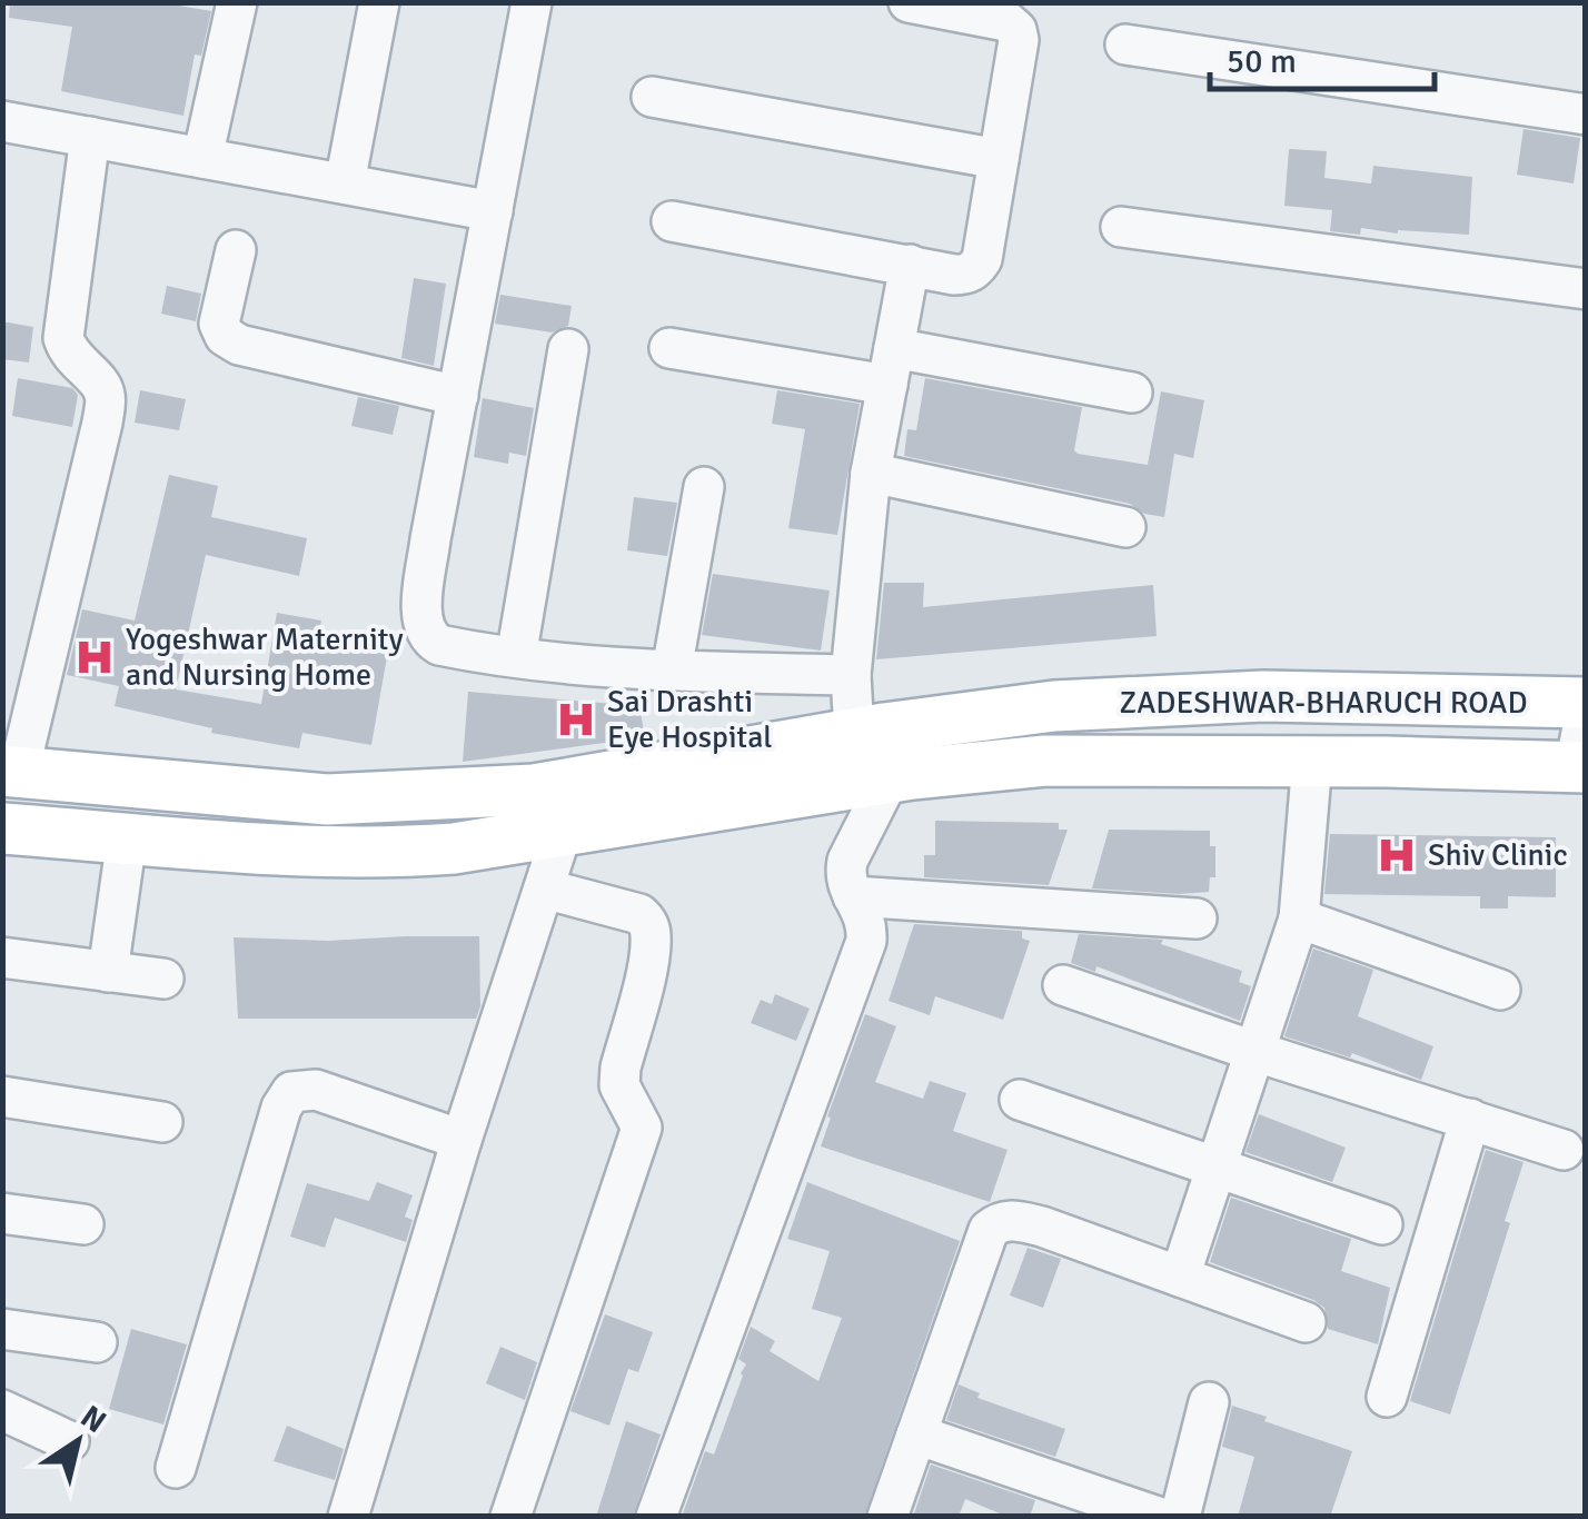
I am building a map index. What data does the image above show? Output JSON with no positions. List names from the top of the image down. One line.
{"streets":{"main road":["ZADESHWAR-BHARUCH ROAD"]},"places":{"hospital":["Yogeshwar Maternity and Nursing Home","Sai Drashti Eye Hospital","Shiv Clinic"]},"scale_bar":"50 m","north":"top right"}
